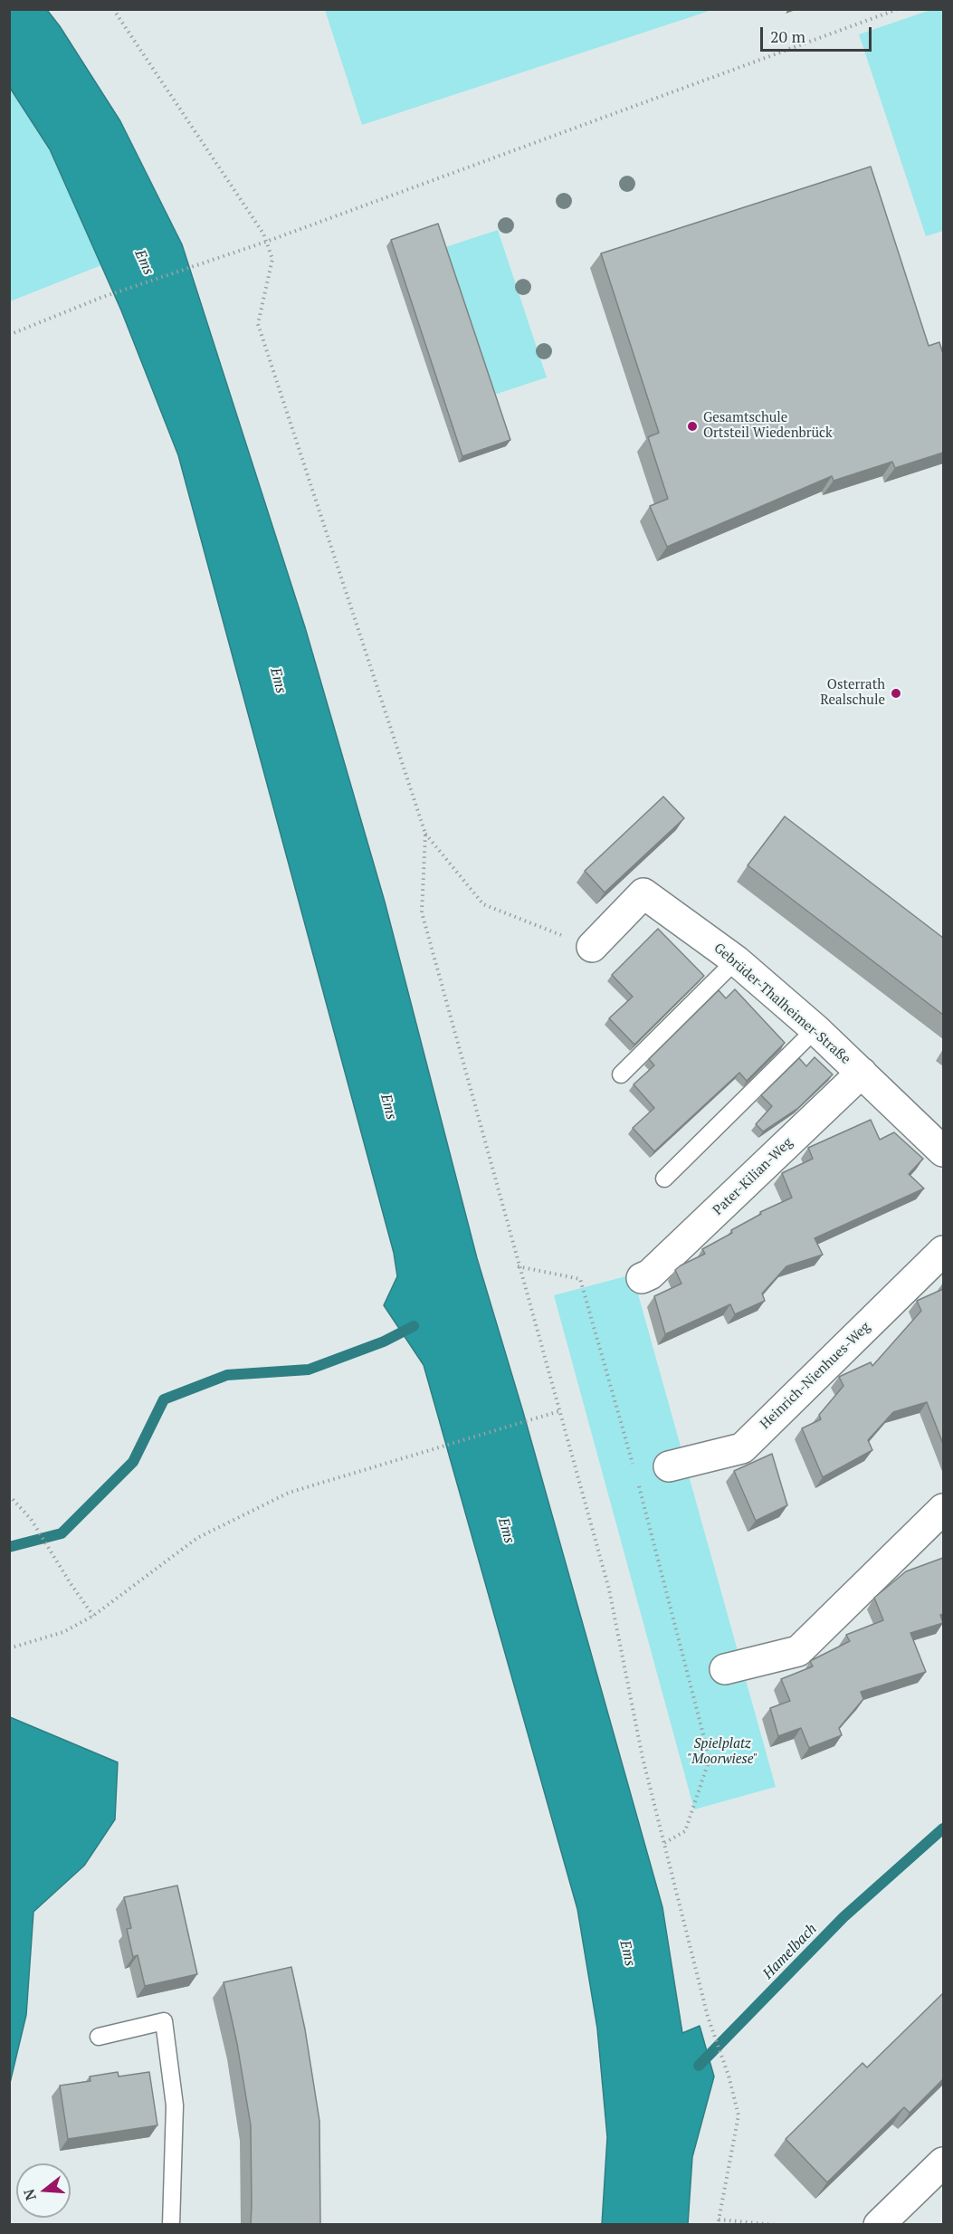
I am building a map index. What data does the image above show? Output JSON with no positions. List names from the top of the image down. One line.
{"streets":{"street":["Gebrüder-Thalheimer-Straße","Pater-Kilian-Weg","Heinrich-Nienhues-Weg"]},"crossings":[["Gebrüder-Thalheimer-Straße","Pater-Kilian-Weg"]],"water":["Ems","Hamelbach"],"parks":["Spielplatz \"Moorwiese\""],"places":["Gesamtschule Ortsteil Wiedenbrück","Osterrath Realschule"],"scale_bar":"20 m","north":"left"}
